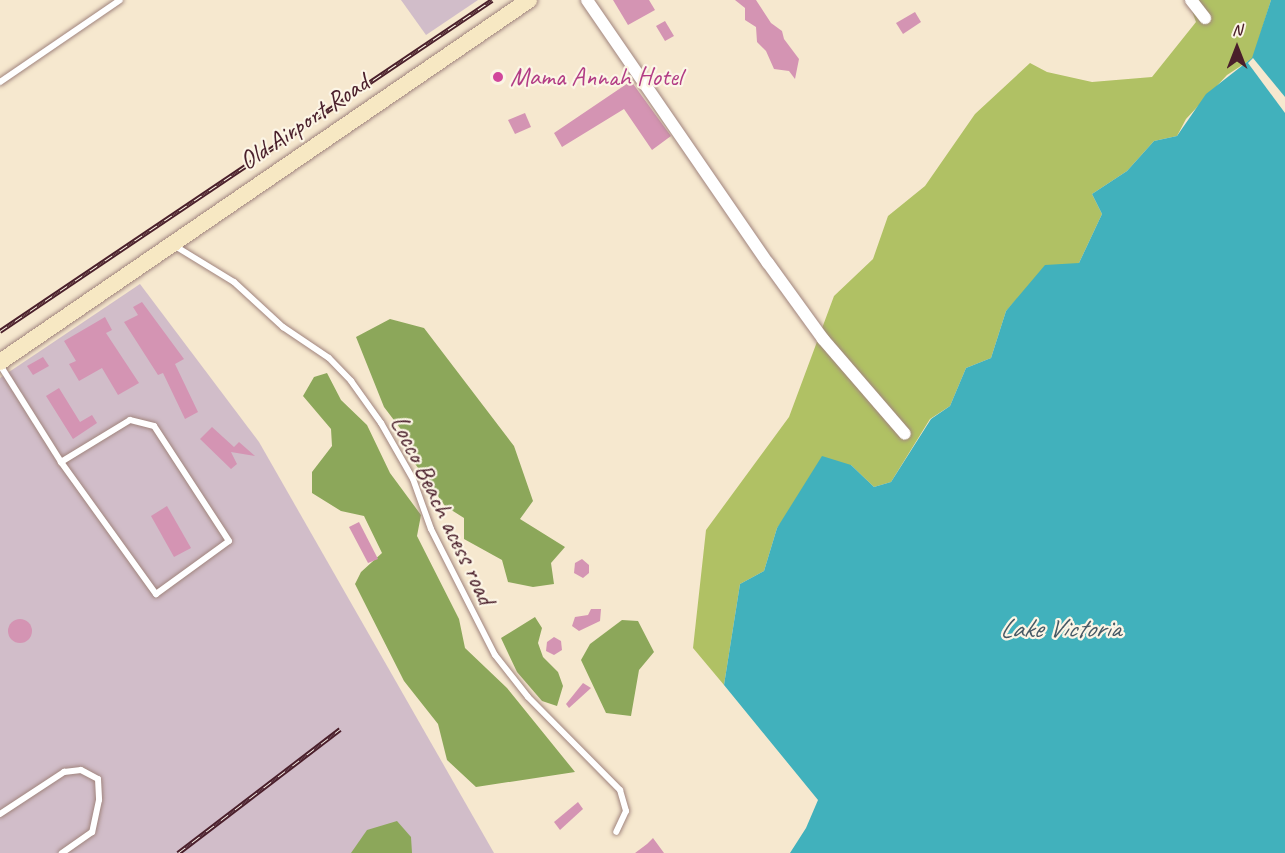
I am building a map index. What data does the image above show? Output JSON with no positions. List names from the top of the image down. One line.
{"streets":{"main road":["Old Airport Road"],"lane":["Locco Beach acess road"]},"crossings":[["Old Airport Road","Locco Beach acess road"]],"water":["Lake Victoria"],"places":["Mama Annah Hotel"],"north":"top"}
